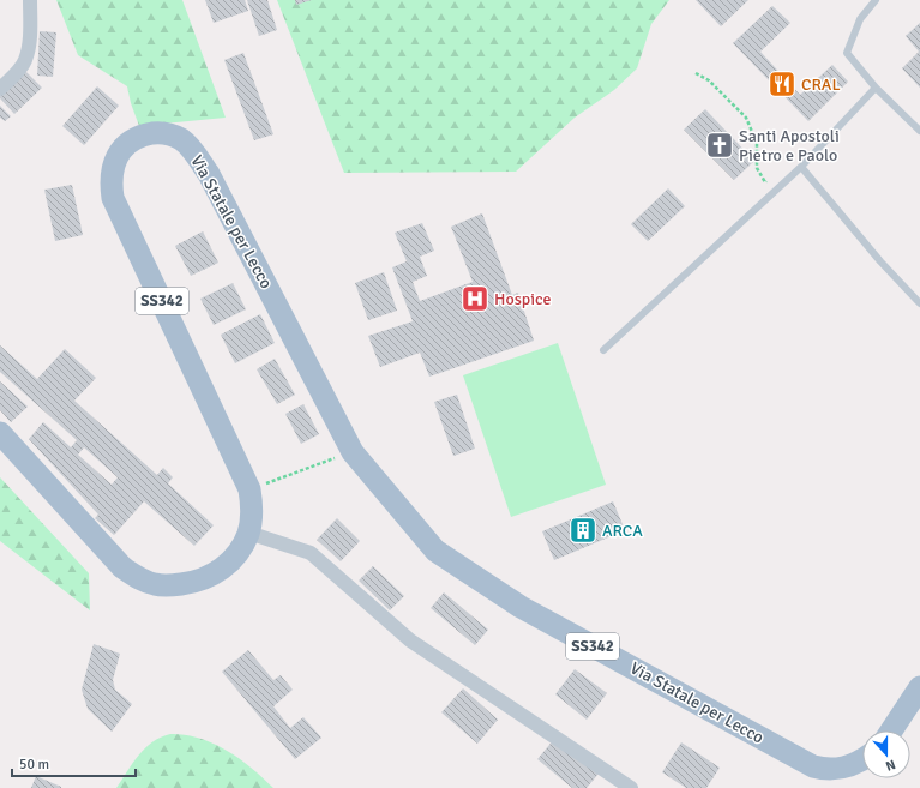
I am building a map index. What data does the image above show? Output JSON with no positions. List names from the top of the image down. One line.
{"streets":{"main road":["Via Statale per Lecco","SS342"]},"places":{"restaurant":["CRAL"],"church":["Santi Apostoli Pietro e Paolo"],"hospital":["Hospice"],"building":["ARCA"]},"scale_bar":"50 m","north":"bottom"}
